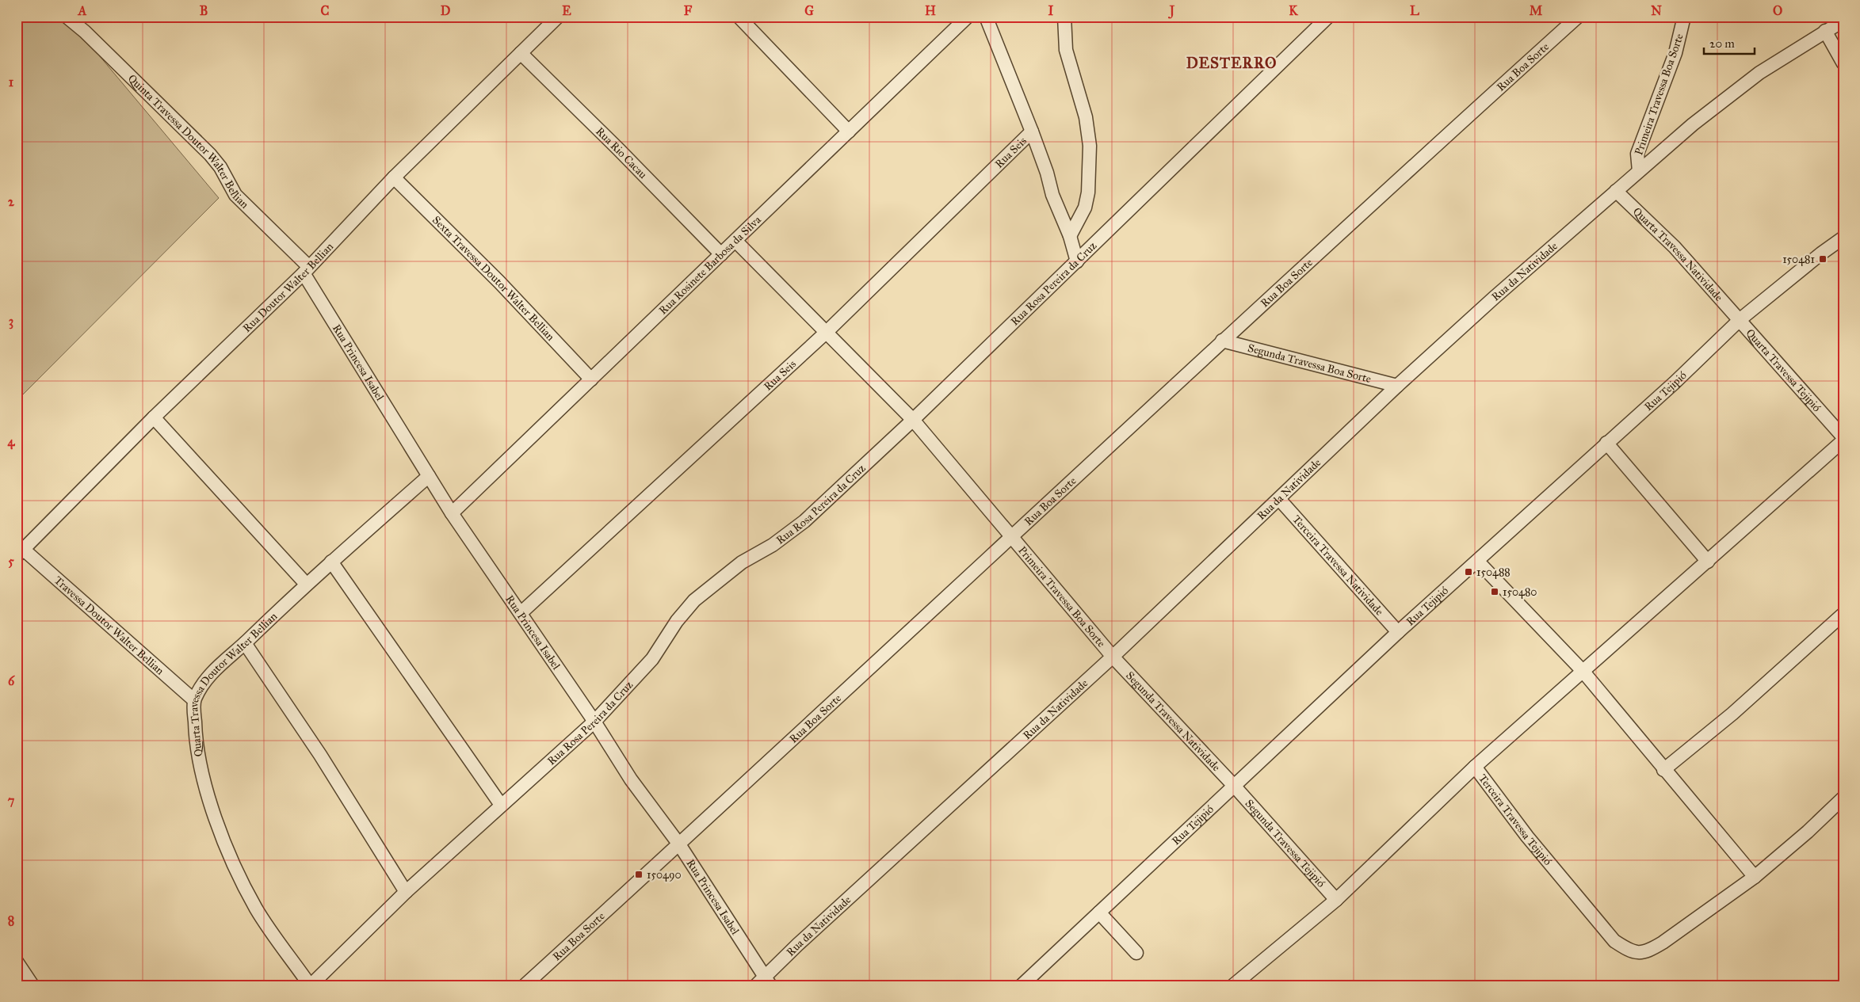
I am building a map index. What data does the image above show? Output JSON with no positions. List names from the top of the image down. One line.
{"streets":{"street":["Rua Boa Sorte","Primeira Travessa Boa Sorte","Quinta Travessa Doutor Walter Bellian","Rua Seis","Rua Rio Cacau","Quarta Travessa Natividade","Rua Rosinete Barbosa da Silva","Rua da Natividade","Sexta Travessa Doutor Walter Bellian","Rua Rosa Pereira da Cruz","Rua Doutor Walter Bellian","Rua Princesa Isabel","Segunda Travessa Boa Sorte","Quarta Travessa Tejipió","Rua Tejipió","Terceira Travessa Natividade","Travessa Doutor Walter Bellian","Quarta Travessa Doutor Walter Bellian","Segunda Travessa Natividade","Terceira Travessa Tejipió","Segunda Travessa Tejipió"]},"crossings":[["Rua Boa Sorte","Primeira Travessa Boa Sorte"],["Rua Boa Sorte","Rua Princesa Isabel"],["Rua Boa Sorte","Segunda Travessa Boa Sorte"],["Primeira Travessa Boa Sorte","Rua Seis"],["Primeira Travessa Boa Sorte","Rua Rosinete Barbosa da Silva"],["Primeira Travessa Boa Sorte","Rua da Natividade"],["Primeira Travessa Boa Sorte","Rua Rosa Pereira da Cruz"],["Primeira Travessa Boa Sorte","Segunda Travessa Natividade"],["Quinta Travessa Doutor Walter Bellian","Rua Doutor Walter Bellian"],["Quinta Travessa Doutor Walter Bellian","Rua Princesa Isabel"],["Rua Seis","Rua Princesa Isabel"],["Rua Rio Cacau","Rua Rosinete Barbosa da Silva"],["Rua Rio Cacau","Rua Doutor Walter Bellian"],["Quarta Travessa Natividade","Rua da Natividade"],["Quarta Travessa Natividade","Quarta Travessa Tejipió"],["Quarta Travessa Natividade","Rua Tejipió"],["Rua Rosinete Barbosa da Silva","Sexta Travessa Doutor Walter Bellian"],["Rua Rosinete Barbosa da Silva","Rua Princesa Isabel"],["Rua da Natividade","Rua Princesa Isabel"],["Rua da Natividade","Segunda Travessa Boa Sorte"],["Rua da Natividade","Terceira Travessa Natividade"],["Rua da Natividade","Segunda Travessa Natividade"],["Sexta Travessa Doutor Walter Bellian","Rua Doutor Walter Bellian"],["Rua Rosa Pereira da Cruz","Rua Princesa Isabel"],["Rua Rosa Pereira da Cruz","Quarta Travessa Doutor Walter Bellian"],["Rua Doutor Walter Bellian","Rua Princesa Isabel"],["Rua Doutor Walter Bellian","Travessa Doutor Walter Bellian"],["Rua Princesa Isabel","Quarta Travessa Doutor Walter Bellian"],["Quarta Travessa Tejipió","Rua Tejipió"],["Rua Tejipió","Terceira Travessa Natividade"],["Rua Tejipió","Segunda Travessa Natividade"],["Rua Tejipió","Segunda Travessa Tejipió"],["Travessa Doutor Walter Bellian","Quarta Travessa Doutor Walter Bellian"],["Segunda Travessa Natividade","Segunda Travessa Tejipió"]],"districts":["DESTERRO"],"places":{"transit":["150481","150488","150480","150490"]},"scale_bar":"20 m","grid":{"columns":["A","B","C","D","E","F","G","H","I","J","K","L","M","N","O"],"rows":["1","2","3","4","5","6","7","8"]}}
